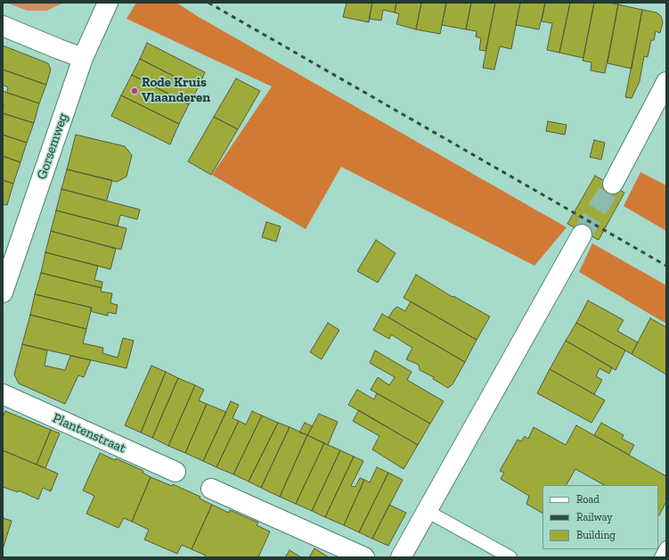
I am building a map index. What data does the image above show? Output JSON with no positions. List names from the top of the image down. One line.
{"streets":{"street":["Gorsemweg","Plantenstraat"]},"places":["Rode Kruis Vlaanderen"],"legend":["Road","Railway","Building"]}
